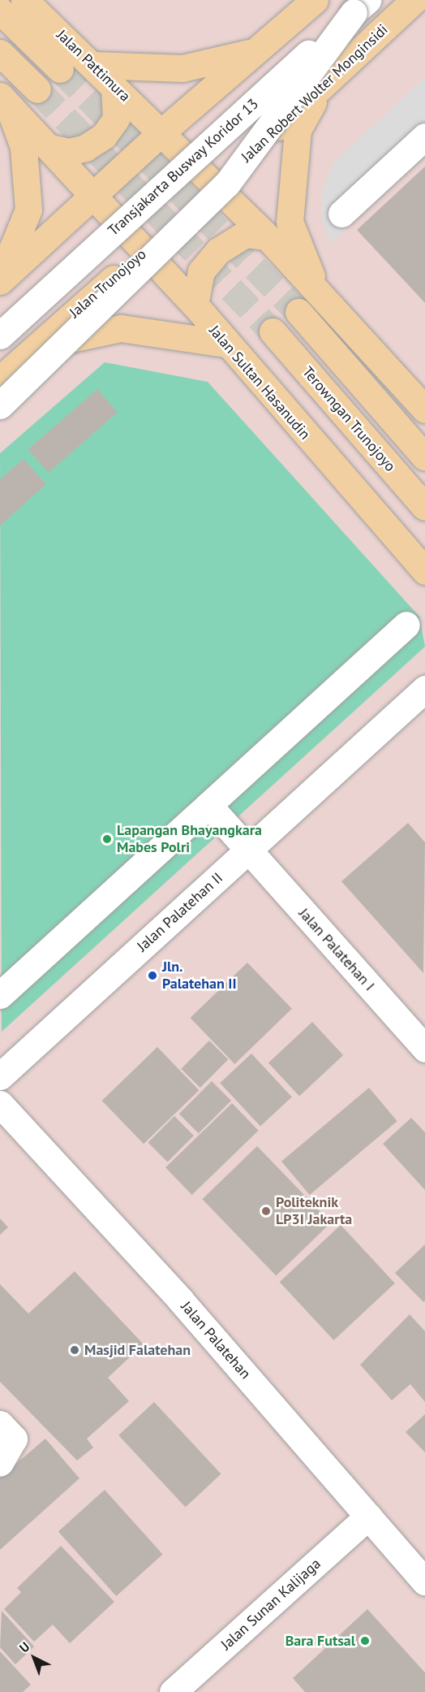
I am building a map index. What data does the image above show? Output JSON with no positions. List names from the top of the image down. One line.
{"streets":{"main road":["Jalan Pattimura","Jalan Robert Wolter Monginsidi","Jalan Trunojoyo","Jalan Sultan Hasanudin","Terowngan Trunojoyo"],"street":["Transjakarta Busway Koridor 13","Jalan Palatehan II","Jalan Palatehan I","Jalan Palatehan","Jalan Sunan Kalijaga"]},"crossings":[["Jalan Robert Wolter Monginsidi","Jalan Trunojoyo"],["Jalan Trunojoyo","Jalan Sultan Hasanudin"],["Jalan Palatehan II","Jalan Palatehan I"],["Jalan Palatehan","Jalan Sunan Kalijaga"]],"places":["Lapangan Bhayangkara Mabes Polri","Jln. Palatehan II","Politeknik LP3I Jakarta","Masjid Falatehan","Bara Futsal"],"north":"top left"}
